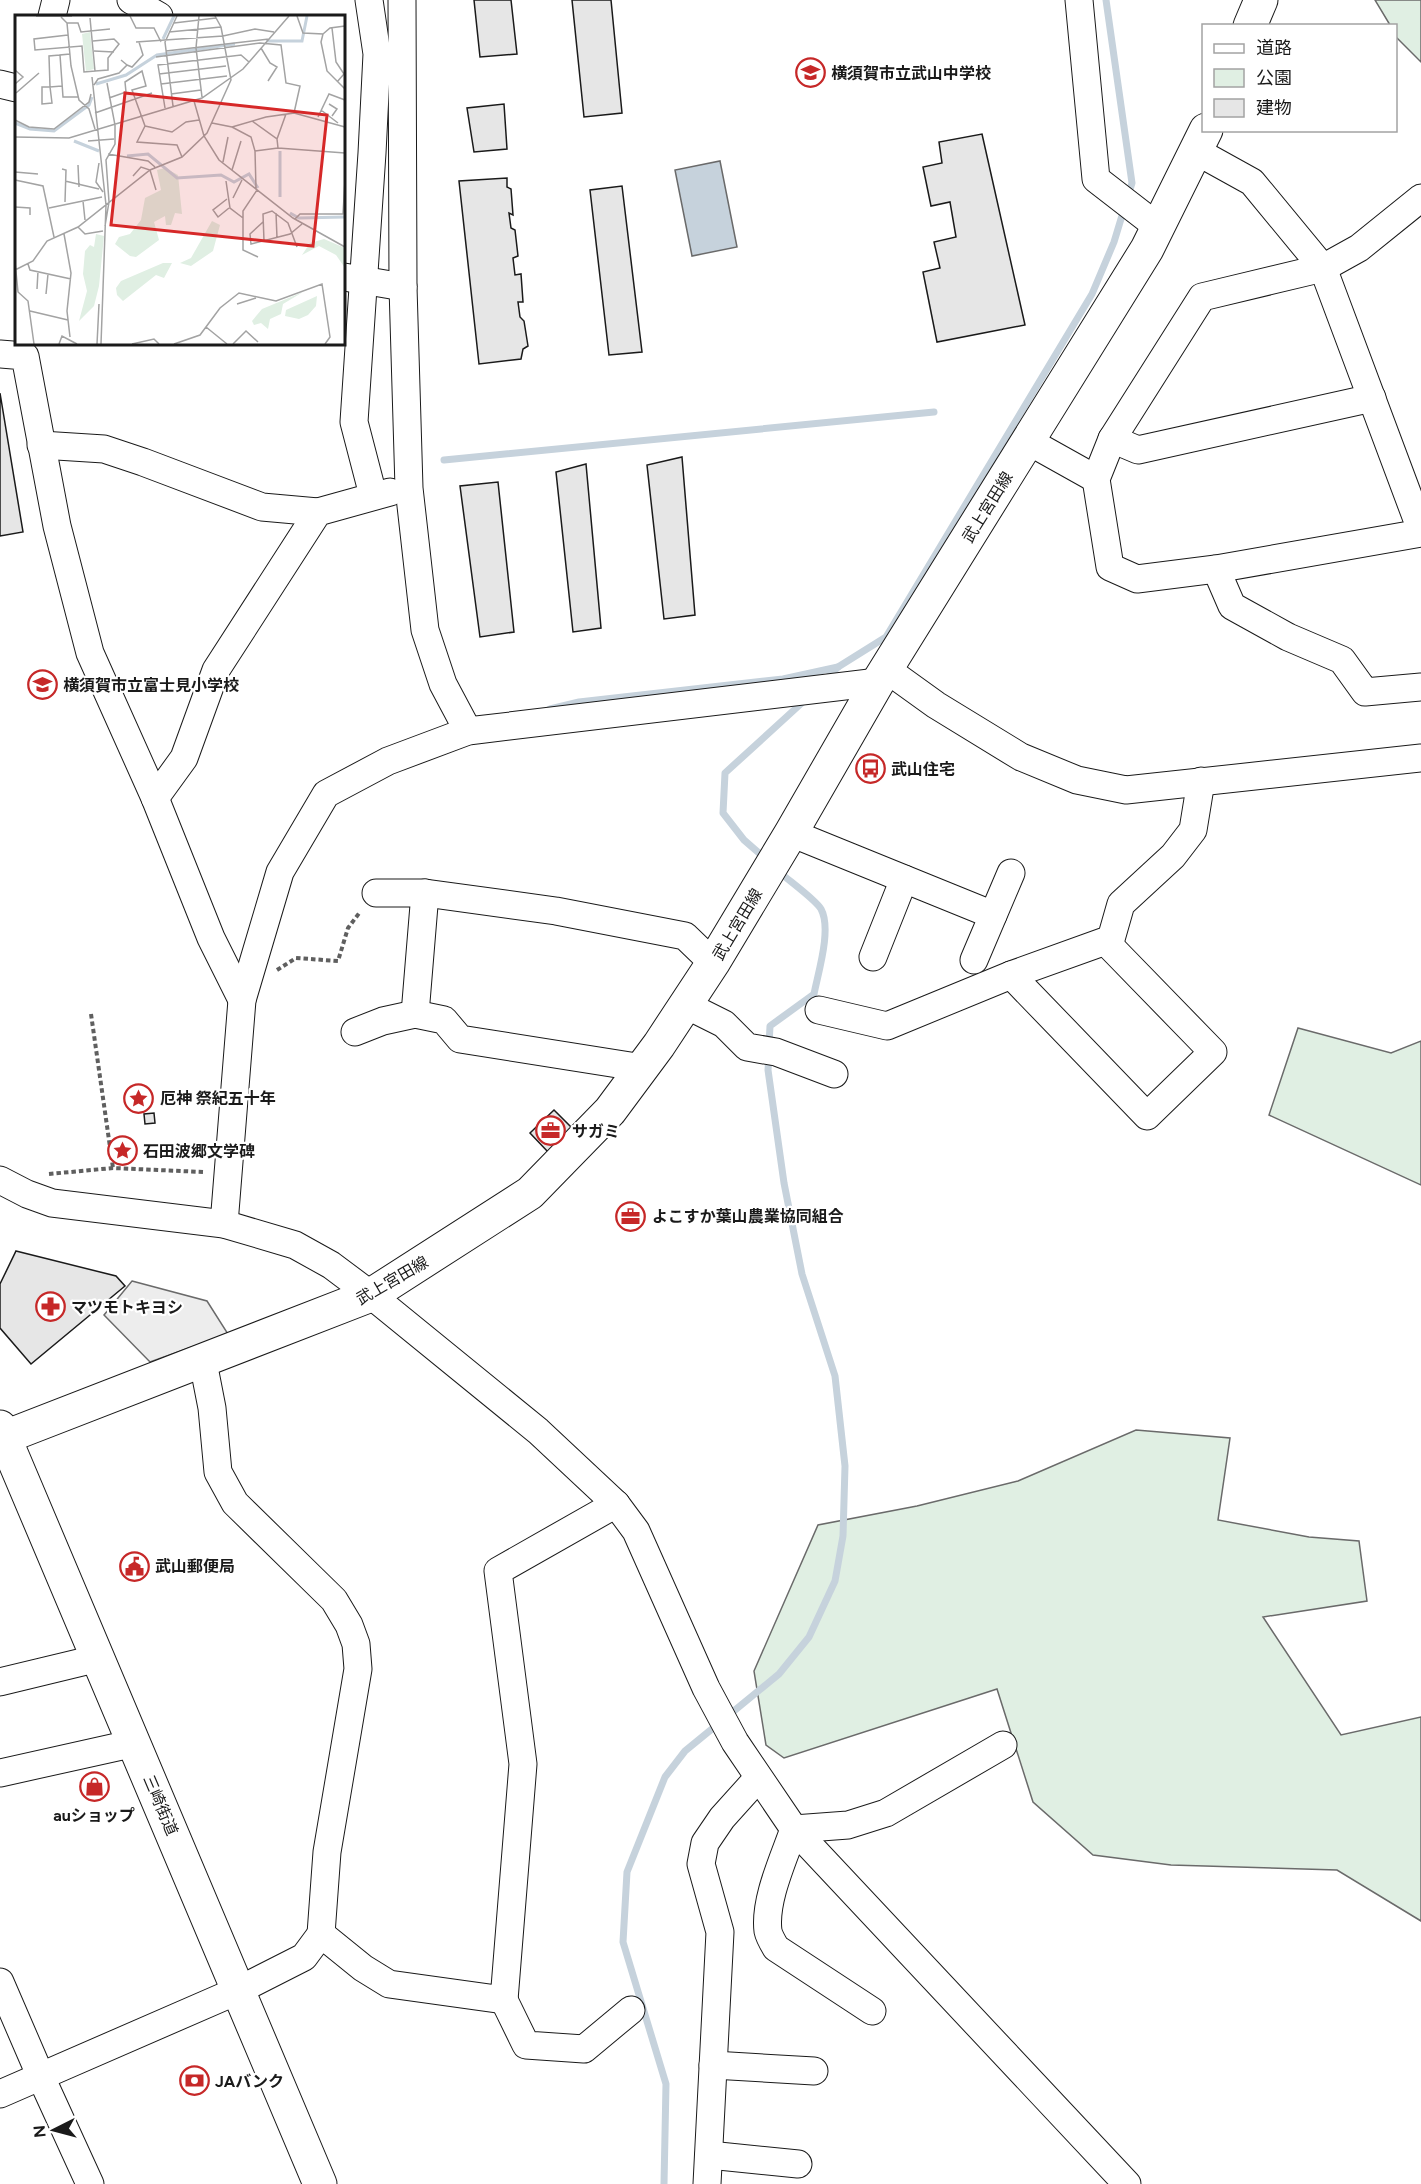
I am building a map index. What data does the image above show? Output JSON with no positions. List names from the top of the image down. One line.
{"streets":{"main road":["武上宮田線","三崎街道"]},"crossings":[["武上宮田線","三崎街道"]],"places":{"school or university":["横須賀市立武山中学校","横須賀市立富士見小学校"],"bus stop":["武山住宅"],"place":["厄神 祭紀五十年","石田波郷文学碑"],"office":["サガミ","よこすか葉山農業協同組合"],"pharmacy":["マツモトキヨシ"],"public building":["武山郵便局"],"shop":["auショップ"],"bank":["JAバンク"]},"legend":["道路","公園","建物"],"north":"left"}
